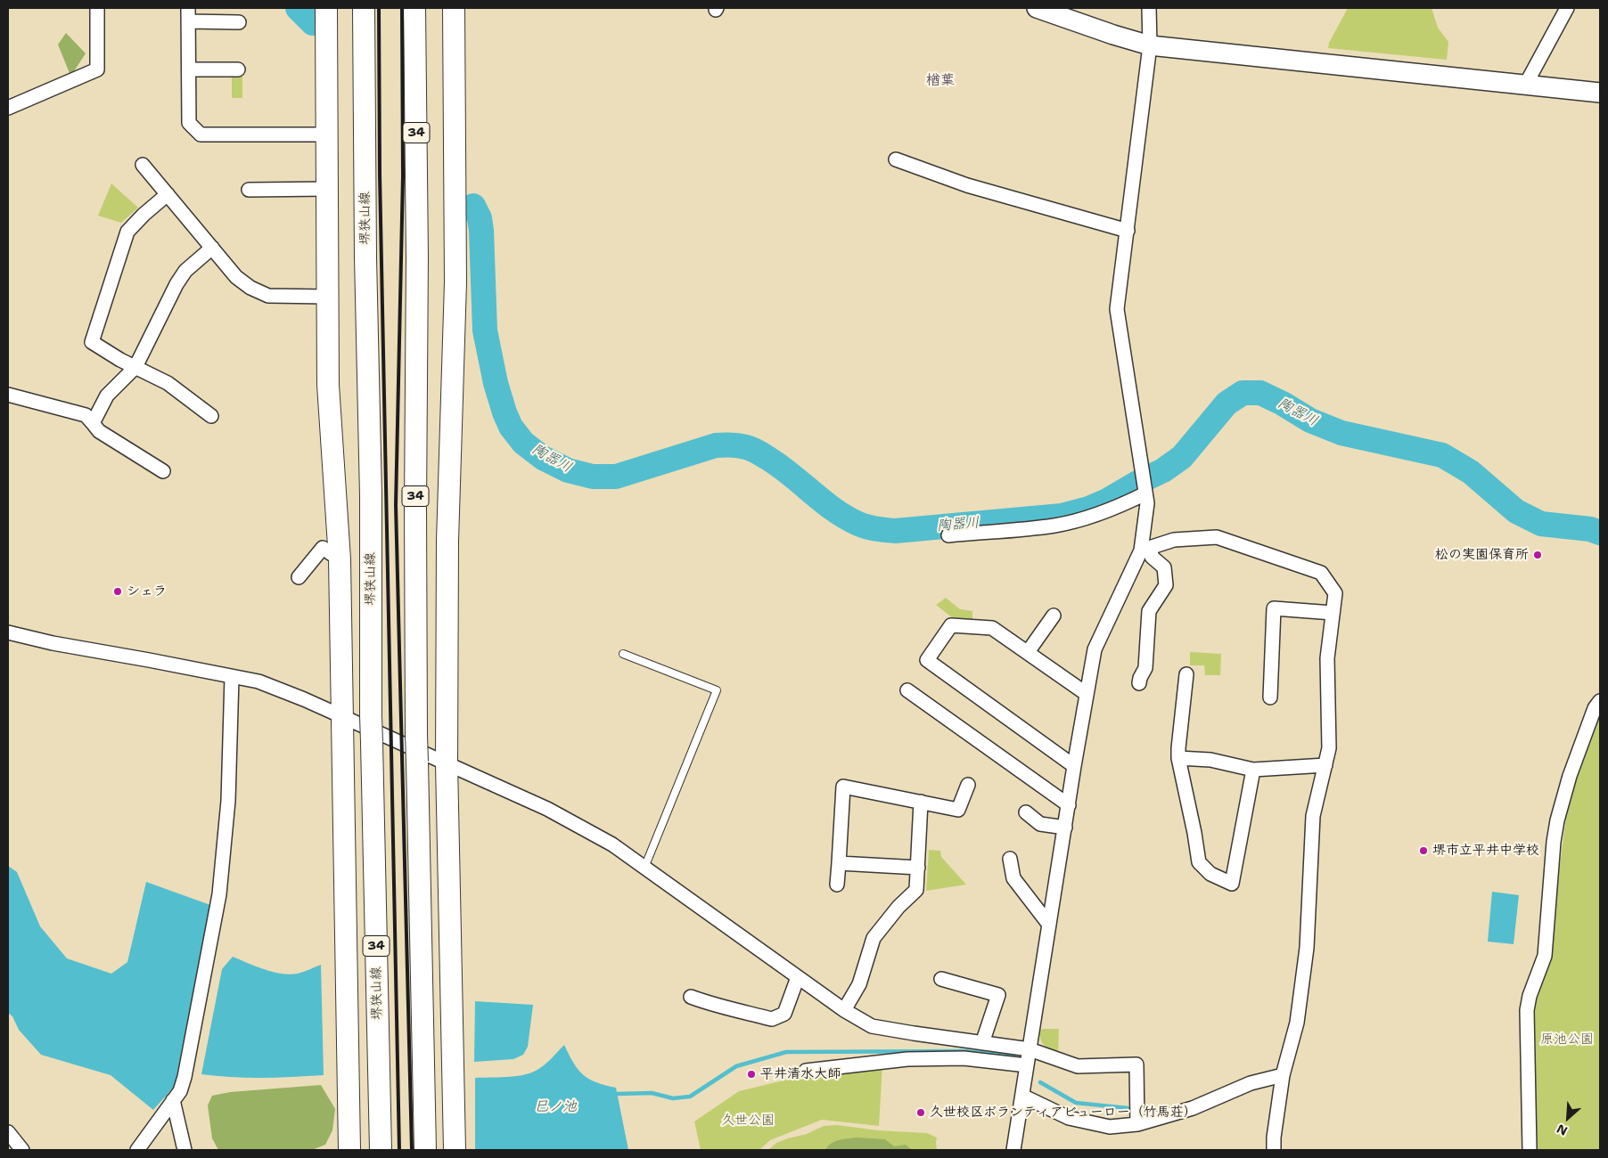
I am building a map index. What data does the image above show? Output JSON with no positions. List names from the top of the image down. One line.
{"streets":{"main road":["34","堺狭山線"]},"districts":["楢葉"],"water":["陶器川","巳ノ池"],"parks":["原池公園","久世公園"],"places":["松の実園保育所","シェラ","堺市立平井中学校","平井清水大師","久世校区ボランティアビューロー（竹馬荘）"],"north":"bottom left"}
